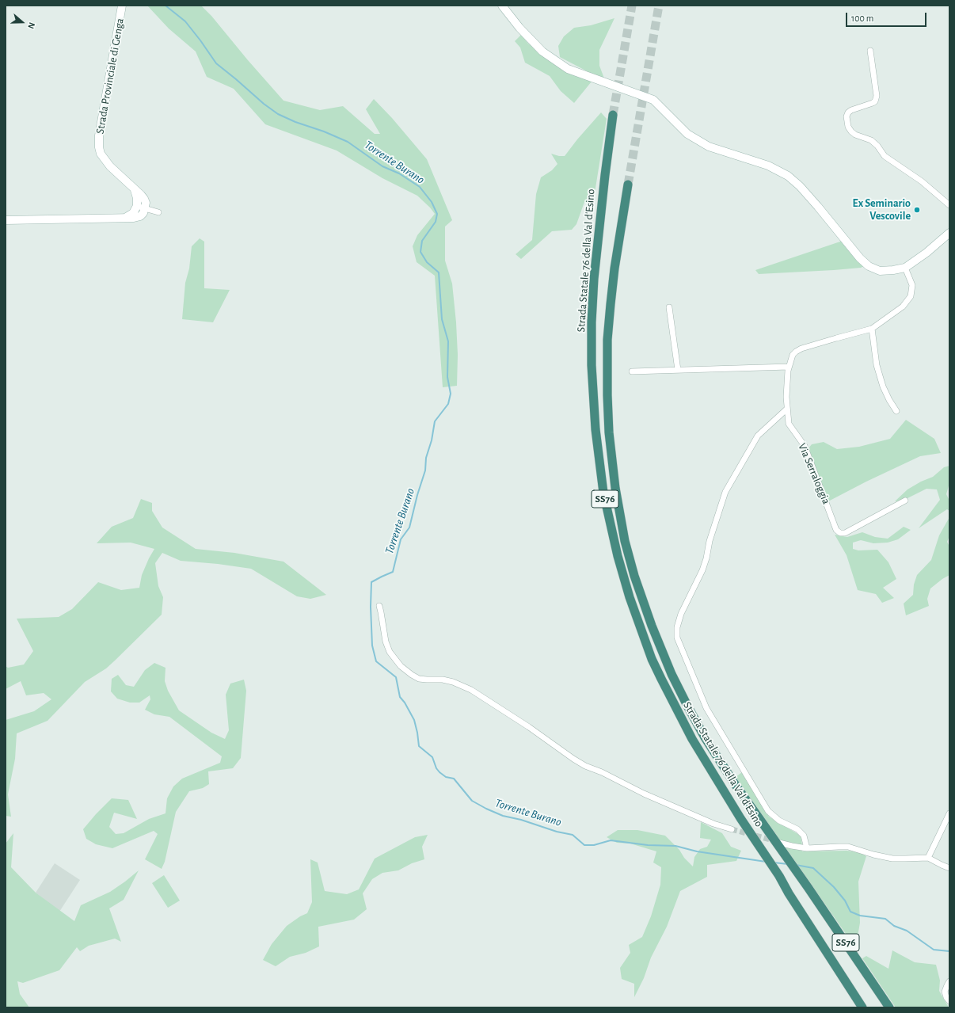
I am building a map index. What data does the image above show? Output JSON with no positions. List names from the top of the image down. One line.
{"streets":{"highway":["Strada Statale 76 della Val d'Esino","SS76"],"main road":["Strada Provinciale di Genga"],"street":["Via Serraloggia"]},"water":["Torrente Burano"],"places":["Ex Seminario Vescovile"],"scale_bar":"100 m","north":"right"}
